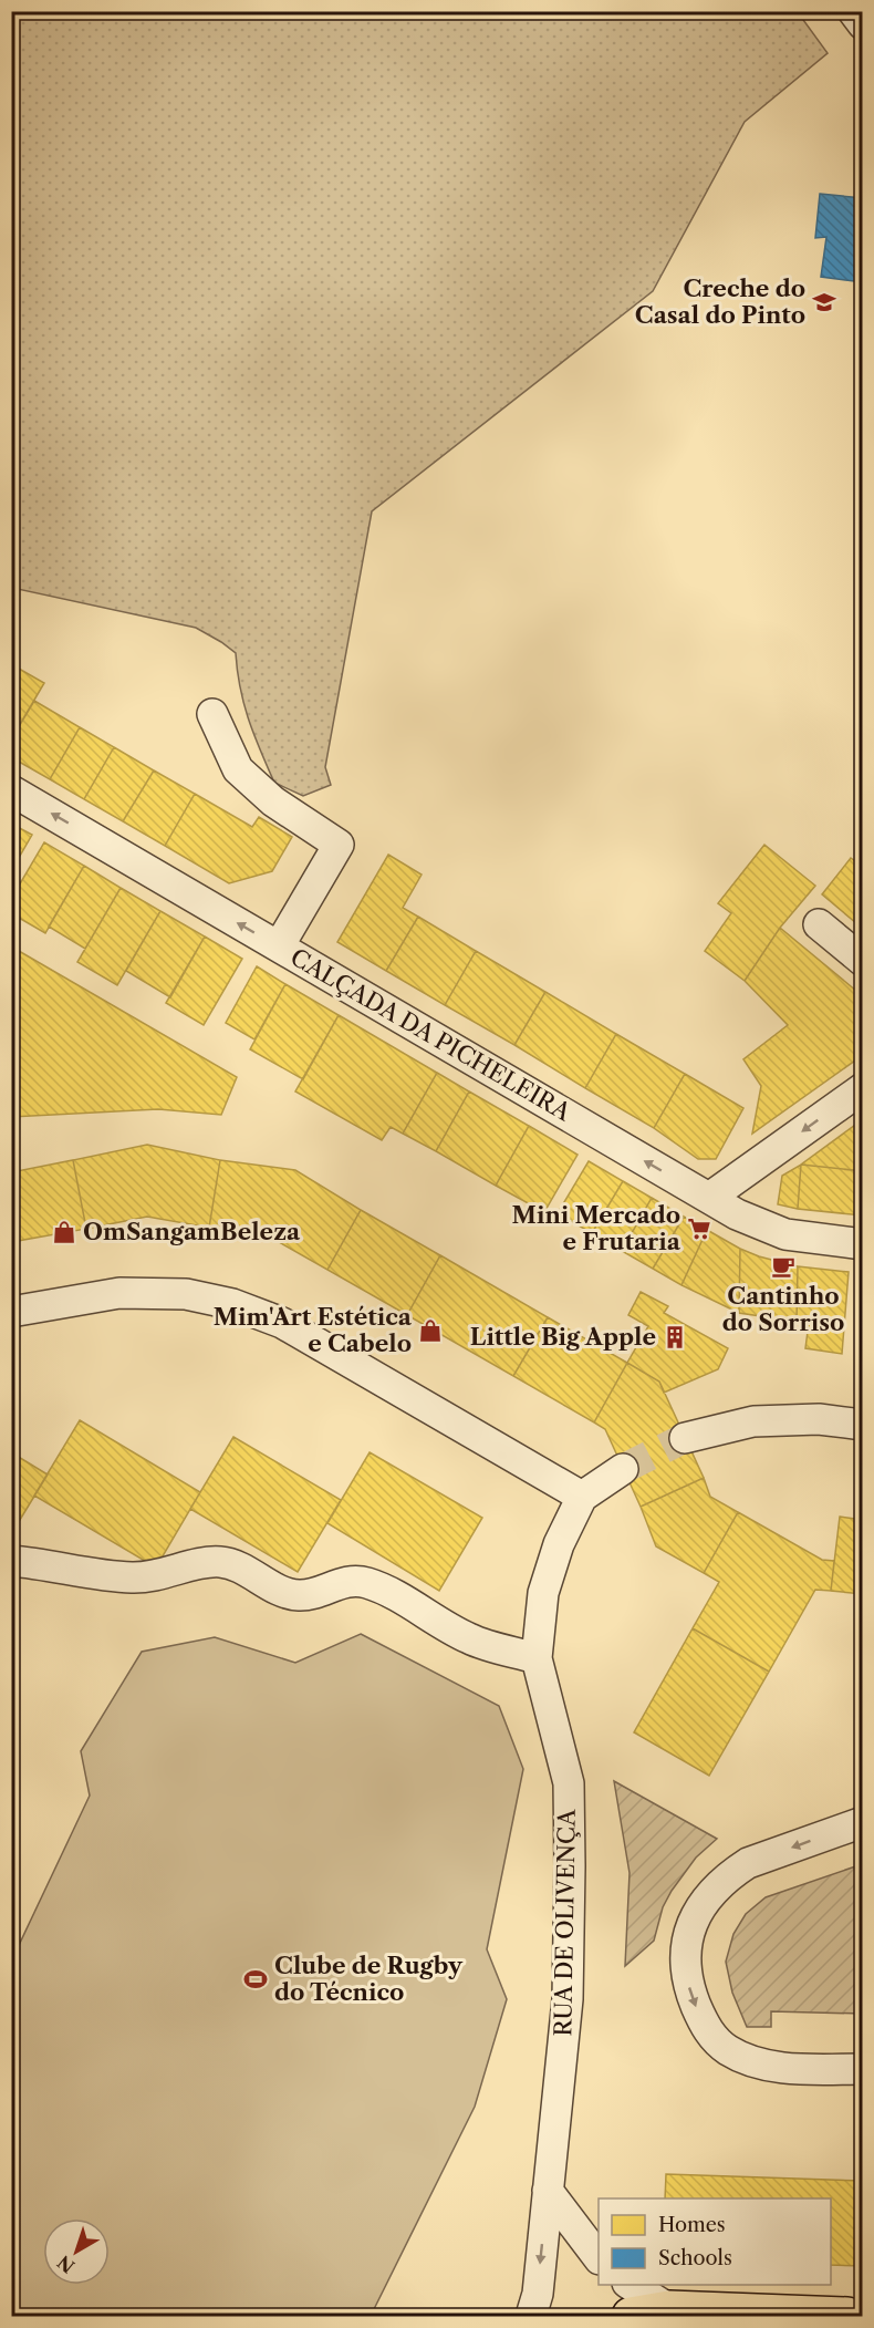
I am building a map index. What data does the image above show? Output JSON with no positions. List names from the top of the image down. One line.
{"streets":{"street":["CALÇADA DA PICHELEIRA","RUA DE OLIVENÇA"]},"one_way":["CALÇADA DA PICHELEIRA"],"places":{"school or university":["Creche do Casal do Pinto"],"supermarket":["Mini Mercado e Frutaria"],"shop":["OmSangamBeleza","Mim'Art Estética e Cabelo"],"cafe":["Cantinho do Sorriso"],"building":["Little Big Apple"],"sports":["Clube de Rugby do Técnico"]},"legend":["Homes","Schools"],"north":"bottom left"}
